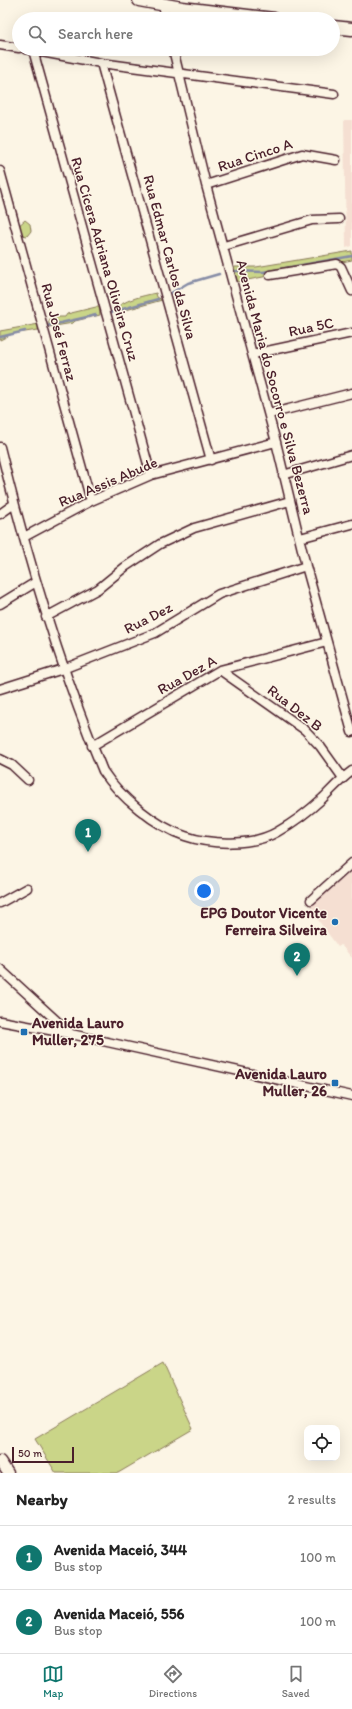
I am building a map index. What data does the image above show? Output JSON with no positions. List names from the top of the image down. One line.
{"streets":{"street":["Rua Cinco A","Rua Edmar Carlos da Silva","Rua Cícera Adriana Oliveira Cruz","Rua 5C","Rua José Ferraz","Avenida Maria do Socorro e Silva Bezerra","Rua Assis Abude","Rua Dez","Rua Dez A","Rua Dez B"]},"crossings":[["Rua Cinco A","Avenida Maria do Socorro e Silva Bezerra"],["Rua Edmar Carlos da Silva","Rua Assis Abude"],["Rua Cícera Adriana Oliveira Cruz","Rua Assis Abude"],["Rua 5C","Avenida Maria do Socorro e Silva Bezerra"],["Rua José Ferraz","Rua Assis Abude"],["Avenida Maria do Socorro e Silva Bezerra","Rua Assis Abude"],["Avenida Maria do Socorro e Silva Bezerra","Rua Dez"],["Avenida Maria do Socorro e Silva Bezerra","Rua Dez A"],["Rua Dez A","Rua Dez B"]],"places":{"other":["EPG Doutor Vicente Ferreira Silveira"],"transit":["Avenida Lauro Muller, 275","Avenida Lauro Muller, 26"]},"scale_bar":"50 m","page":{"search":"Search here","pins":["1","2"],"scale":"50 m","heading":["Nearby","2 results"],"list":[{"mark":"1","name":"Avenida Maceió, 344","note":"Bus stop","value":"100 m"},{"mark":"2","name":"Avenida Maceió, 556","note":"Bus stop","value":"100 m"}],"nav":["Map","Directions","Saved"]}}
